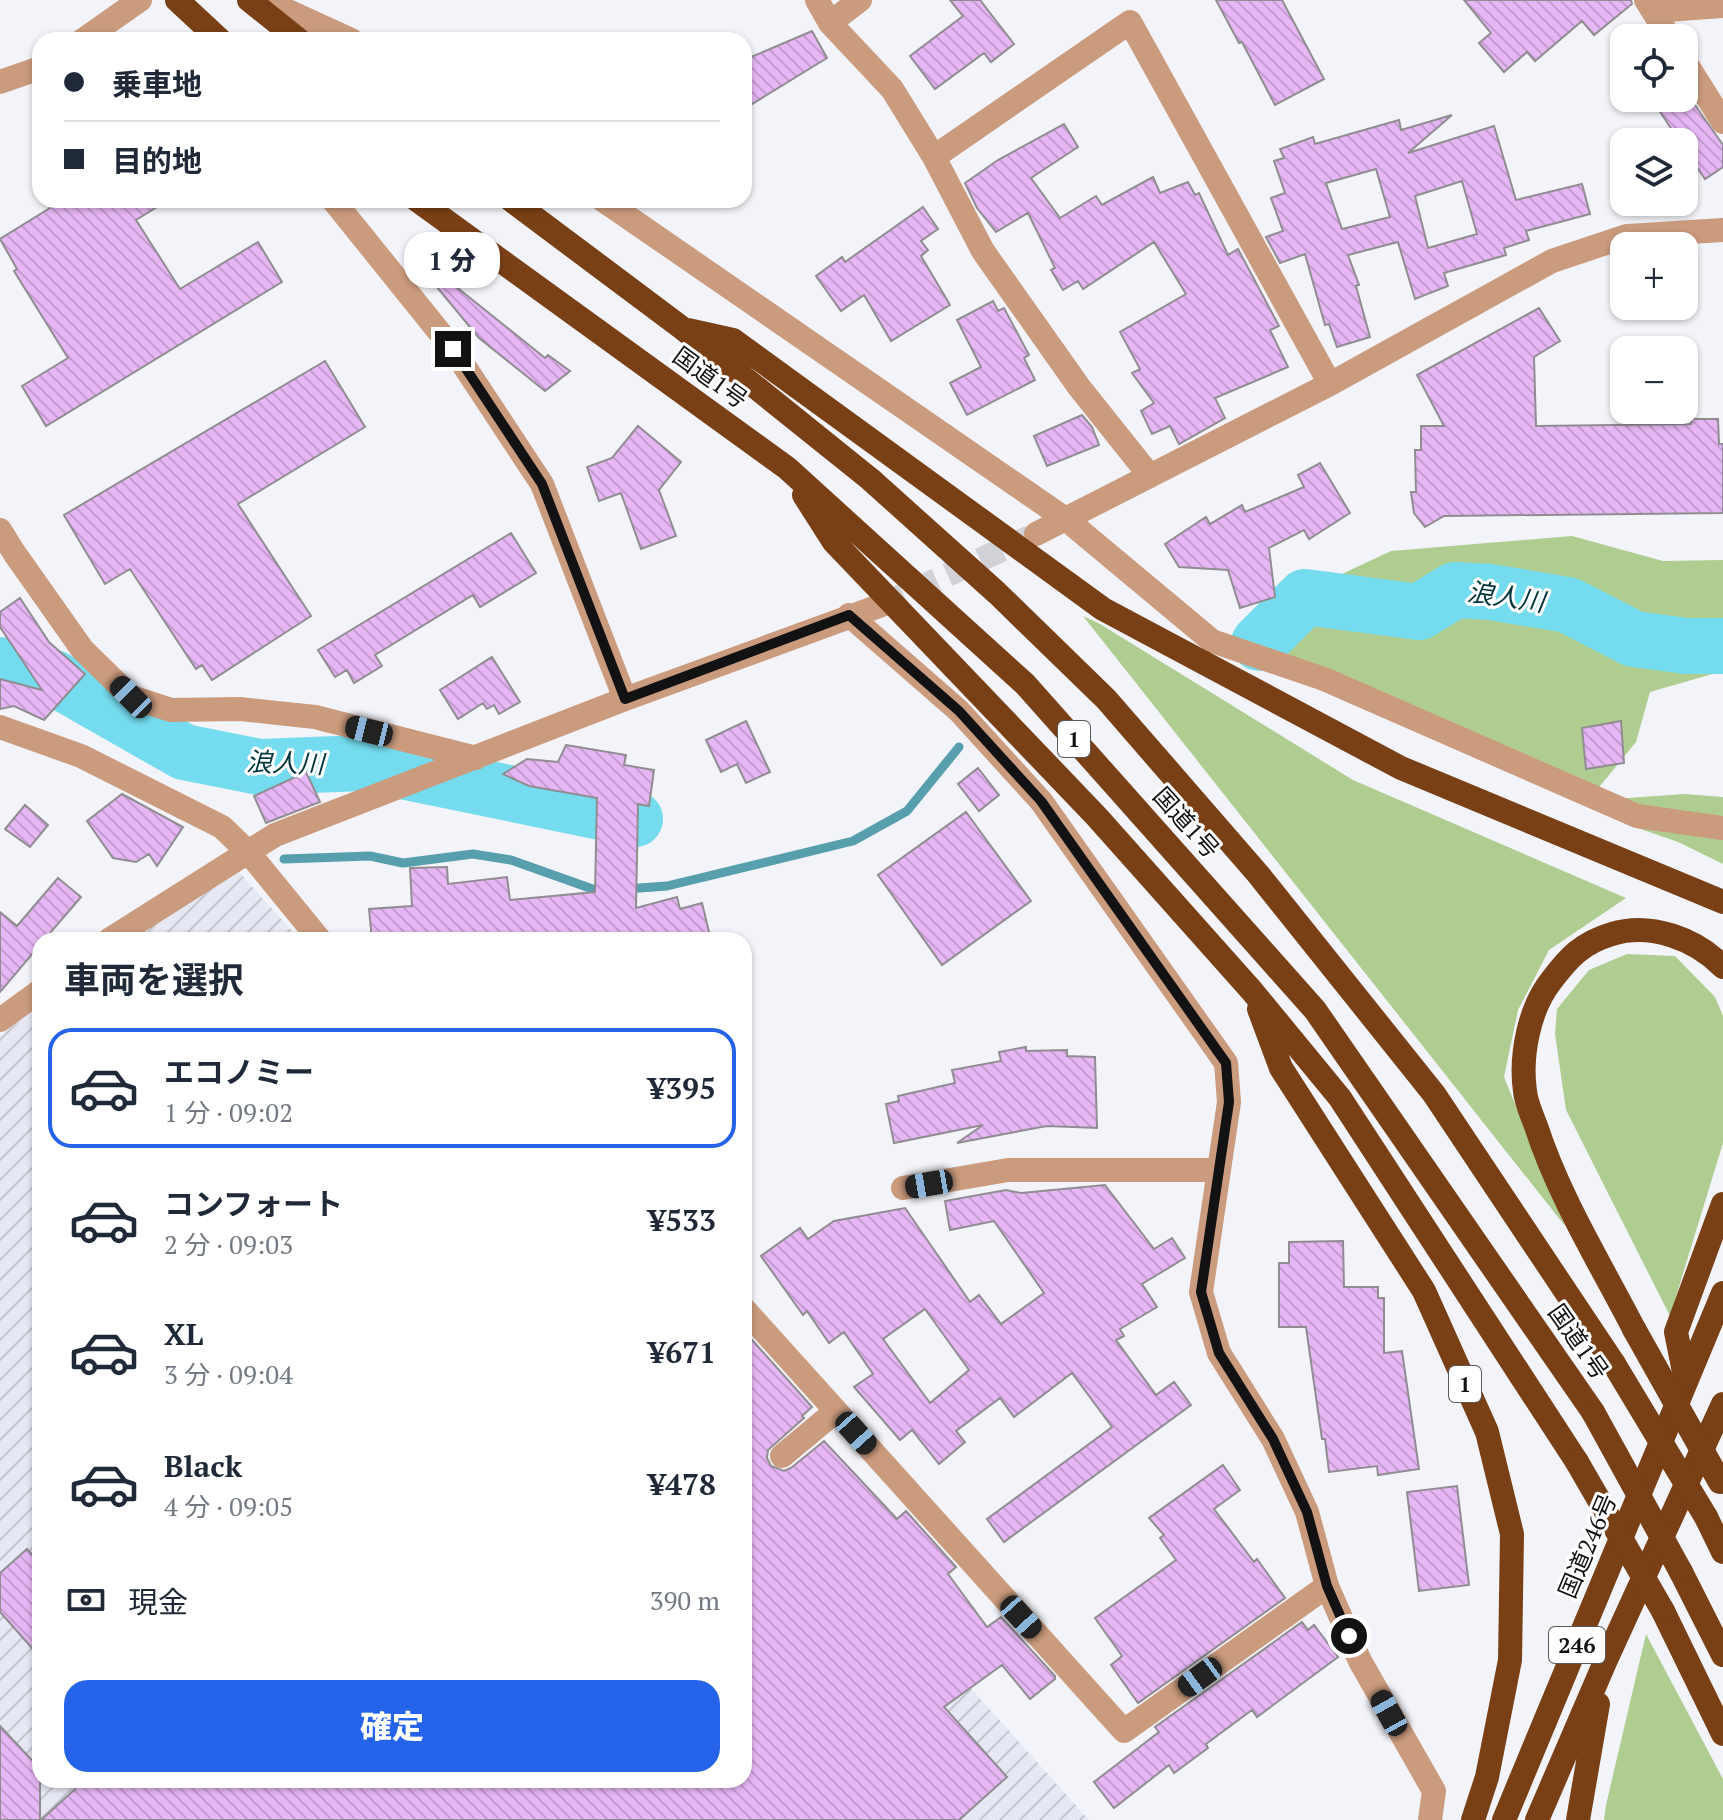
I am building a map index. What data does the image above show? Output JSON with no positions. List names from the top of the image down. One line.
{"streets":{"highway":["国道1号","1","国道246号","246"]},"crossings":[["国道1号","1"]],"water":["浪人川"],"page":{"map_buttons":["+","−"],"banner":["乗車地","目的地"],"bubble":"1 分","heading":"車両を選択","list":[{"name":"エコノミー","note":"1 分 · 09:02","value":"¥395"},{"name":"コンフォート","note":"2 分 · 09:03","value":"¥533"},{"name":"XL","note":"3 分 · 09:04","value":"¥671"},{"name":"Black","note":"4 分 · 09:05","value":"¥478"}],"pay":["現金","390 m"],"buttons":"確定"}}
